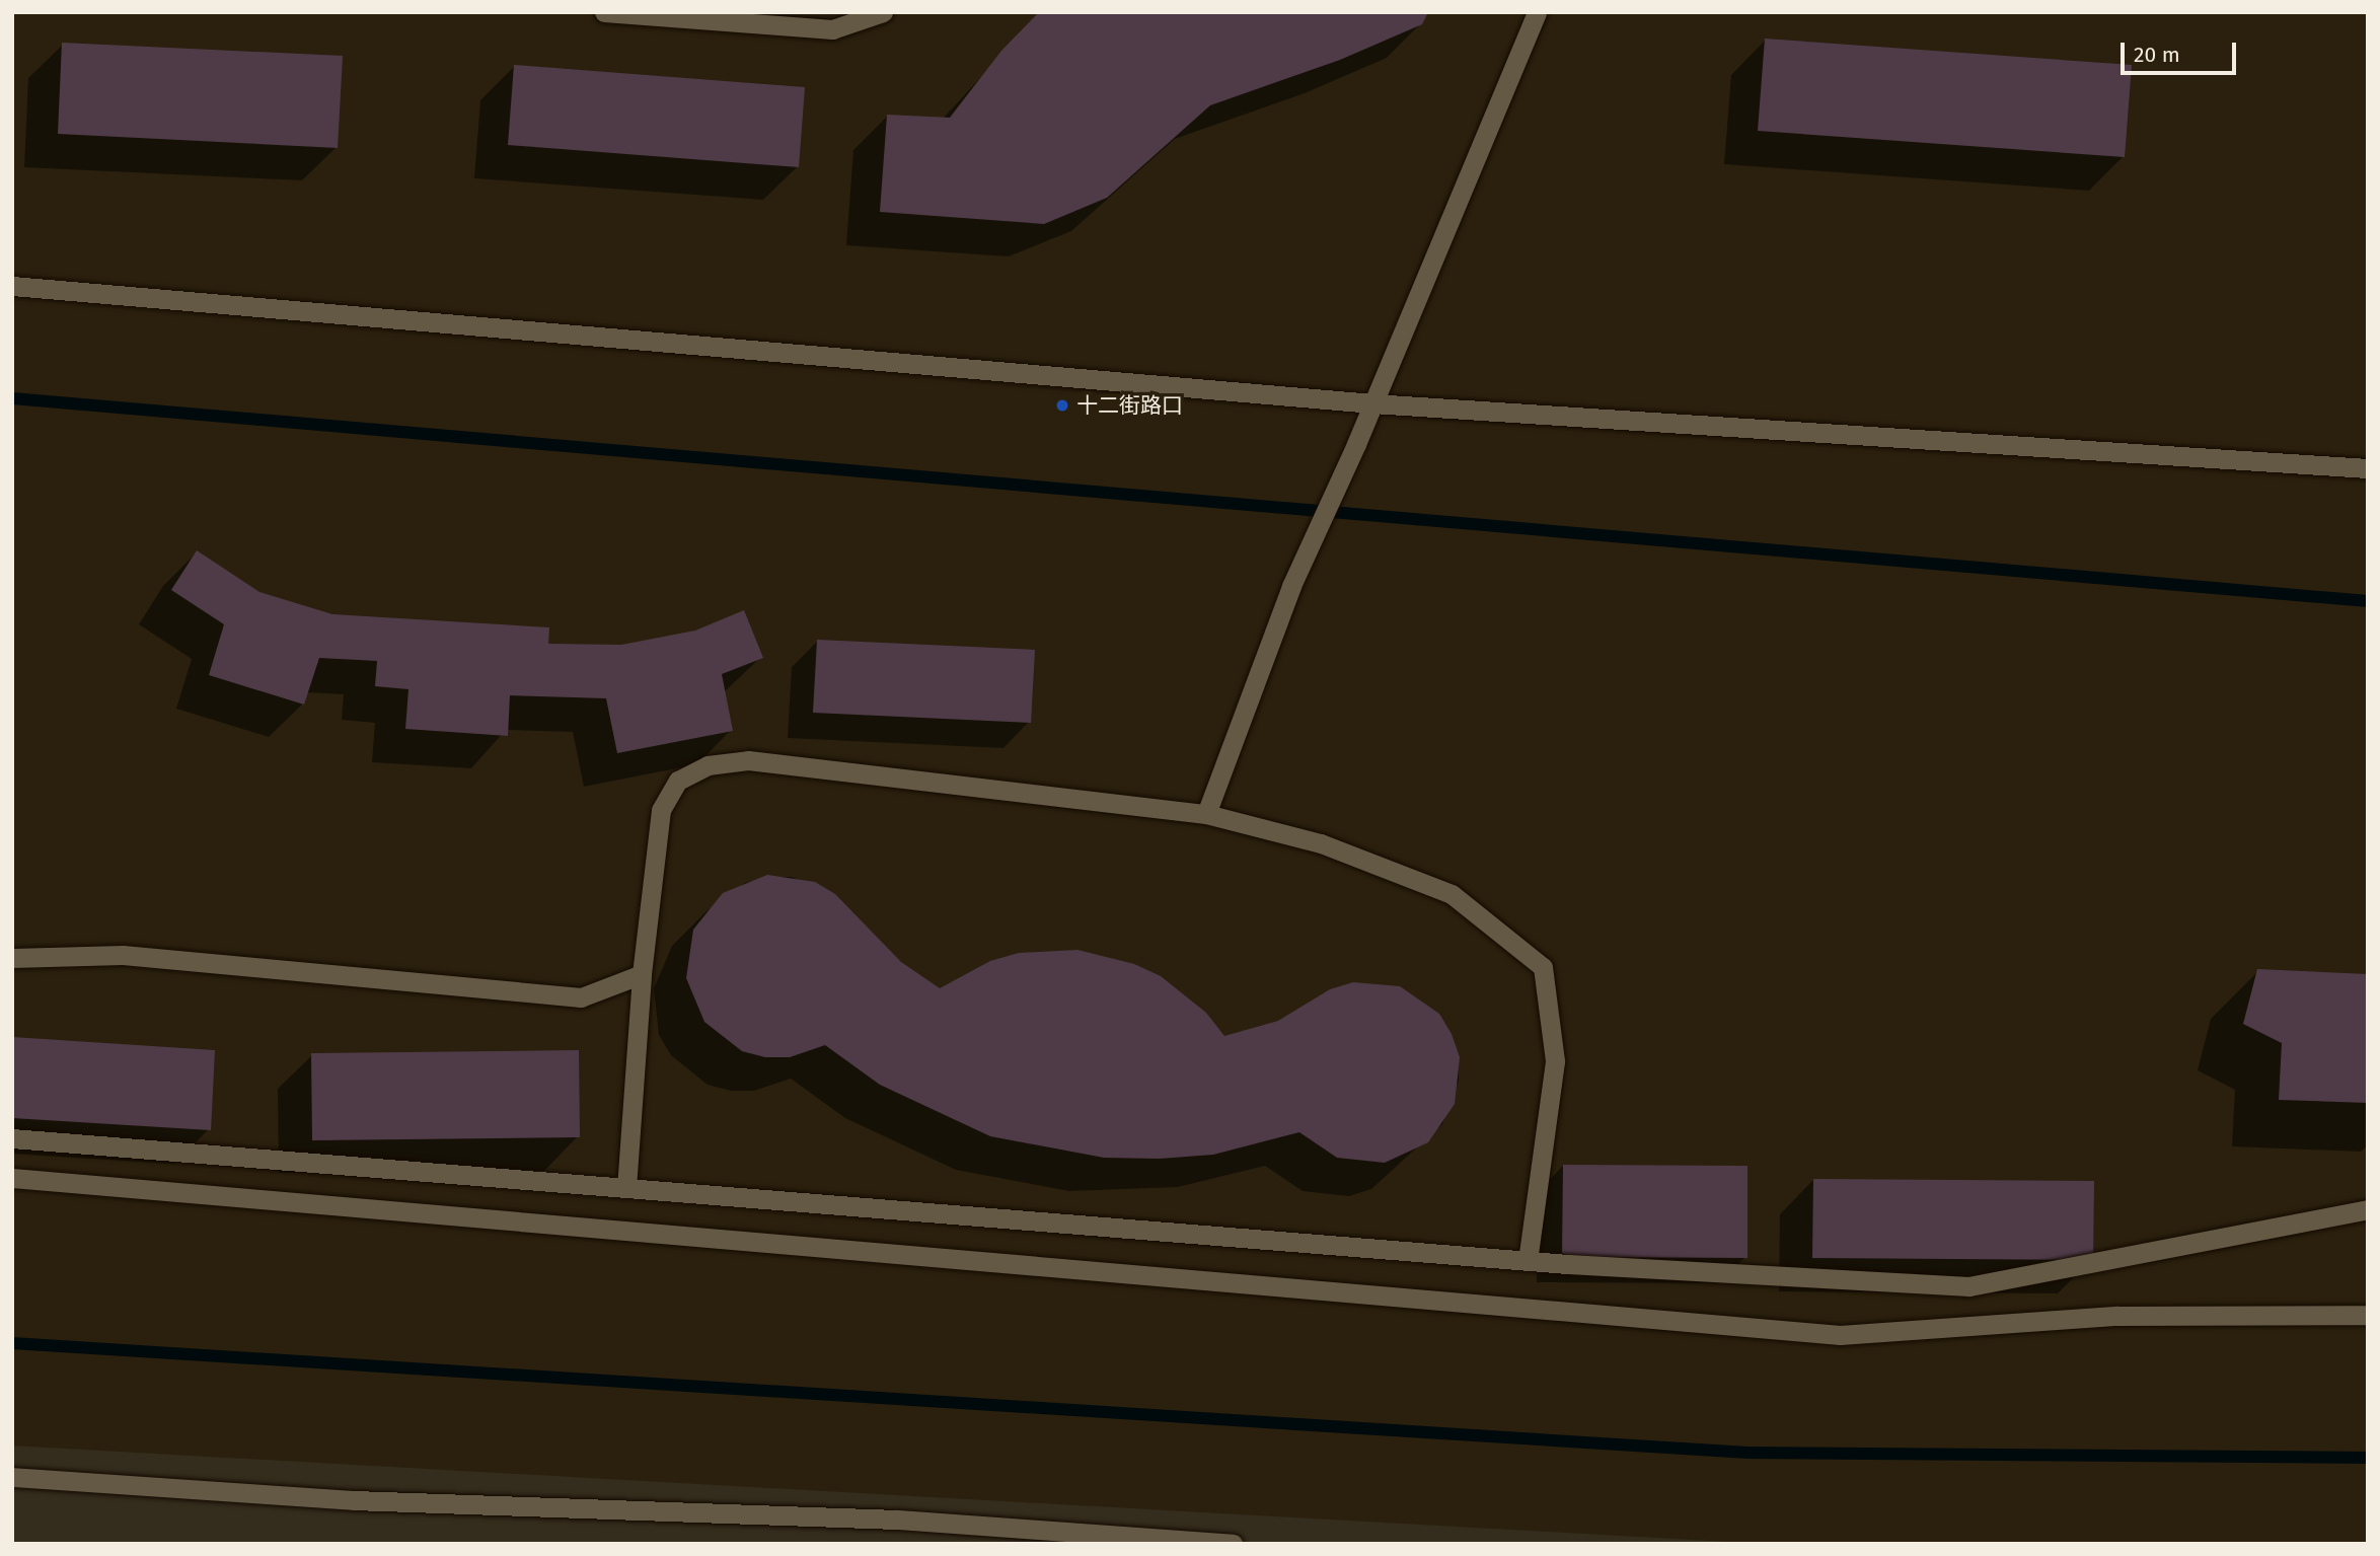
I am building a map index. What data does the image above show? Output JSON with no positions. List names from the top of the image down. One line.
{"places":["十二街路口"],"scale_bar":"20 m"}
